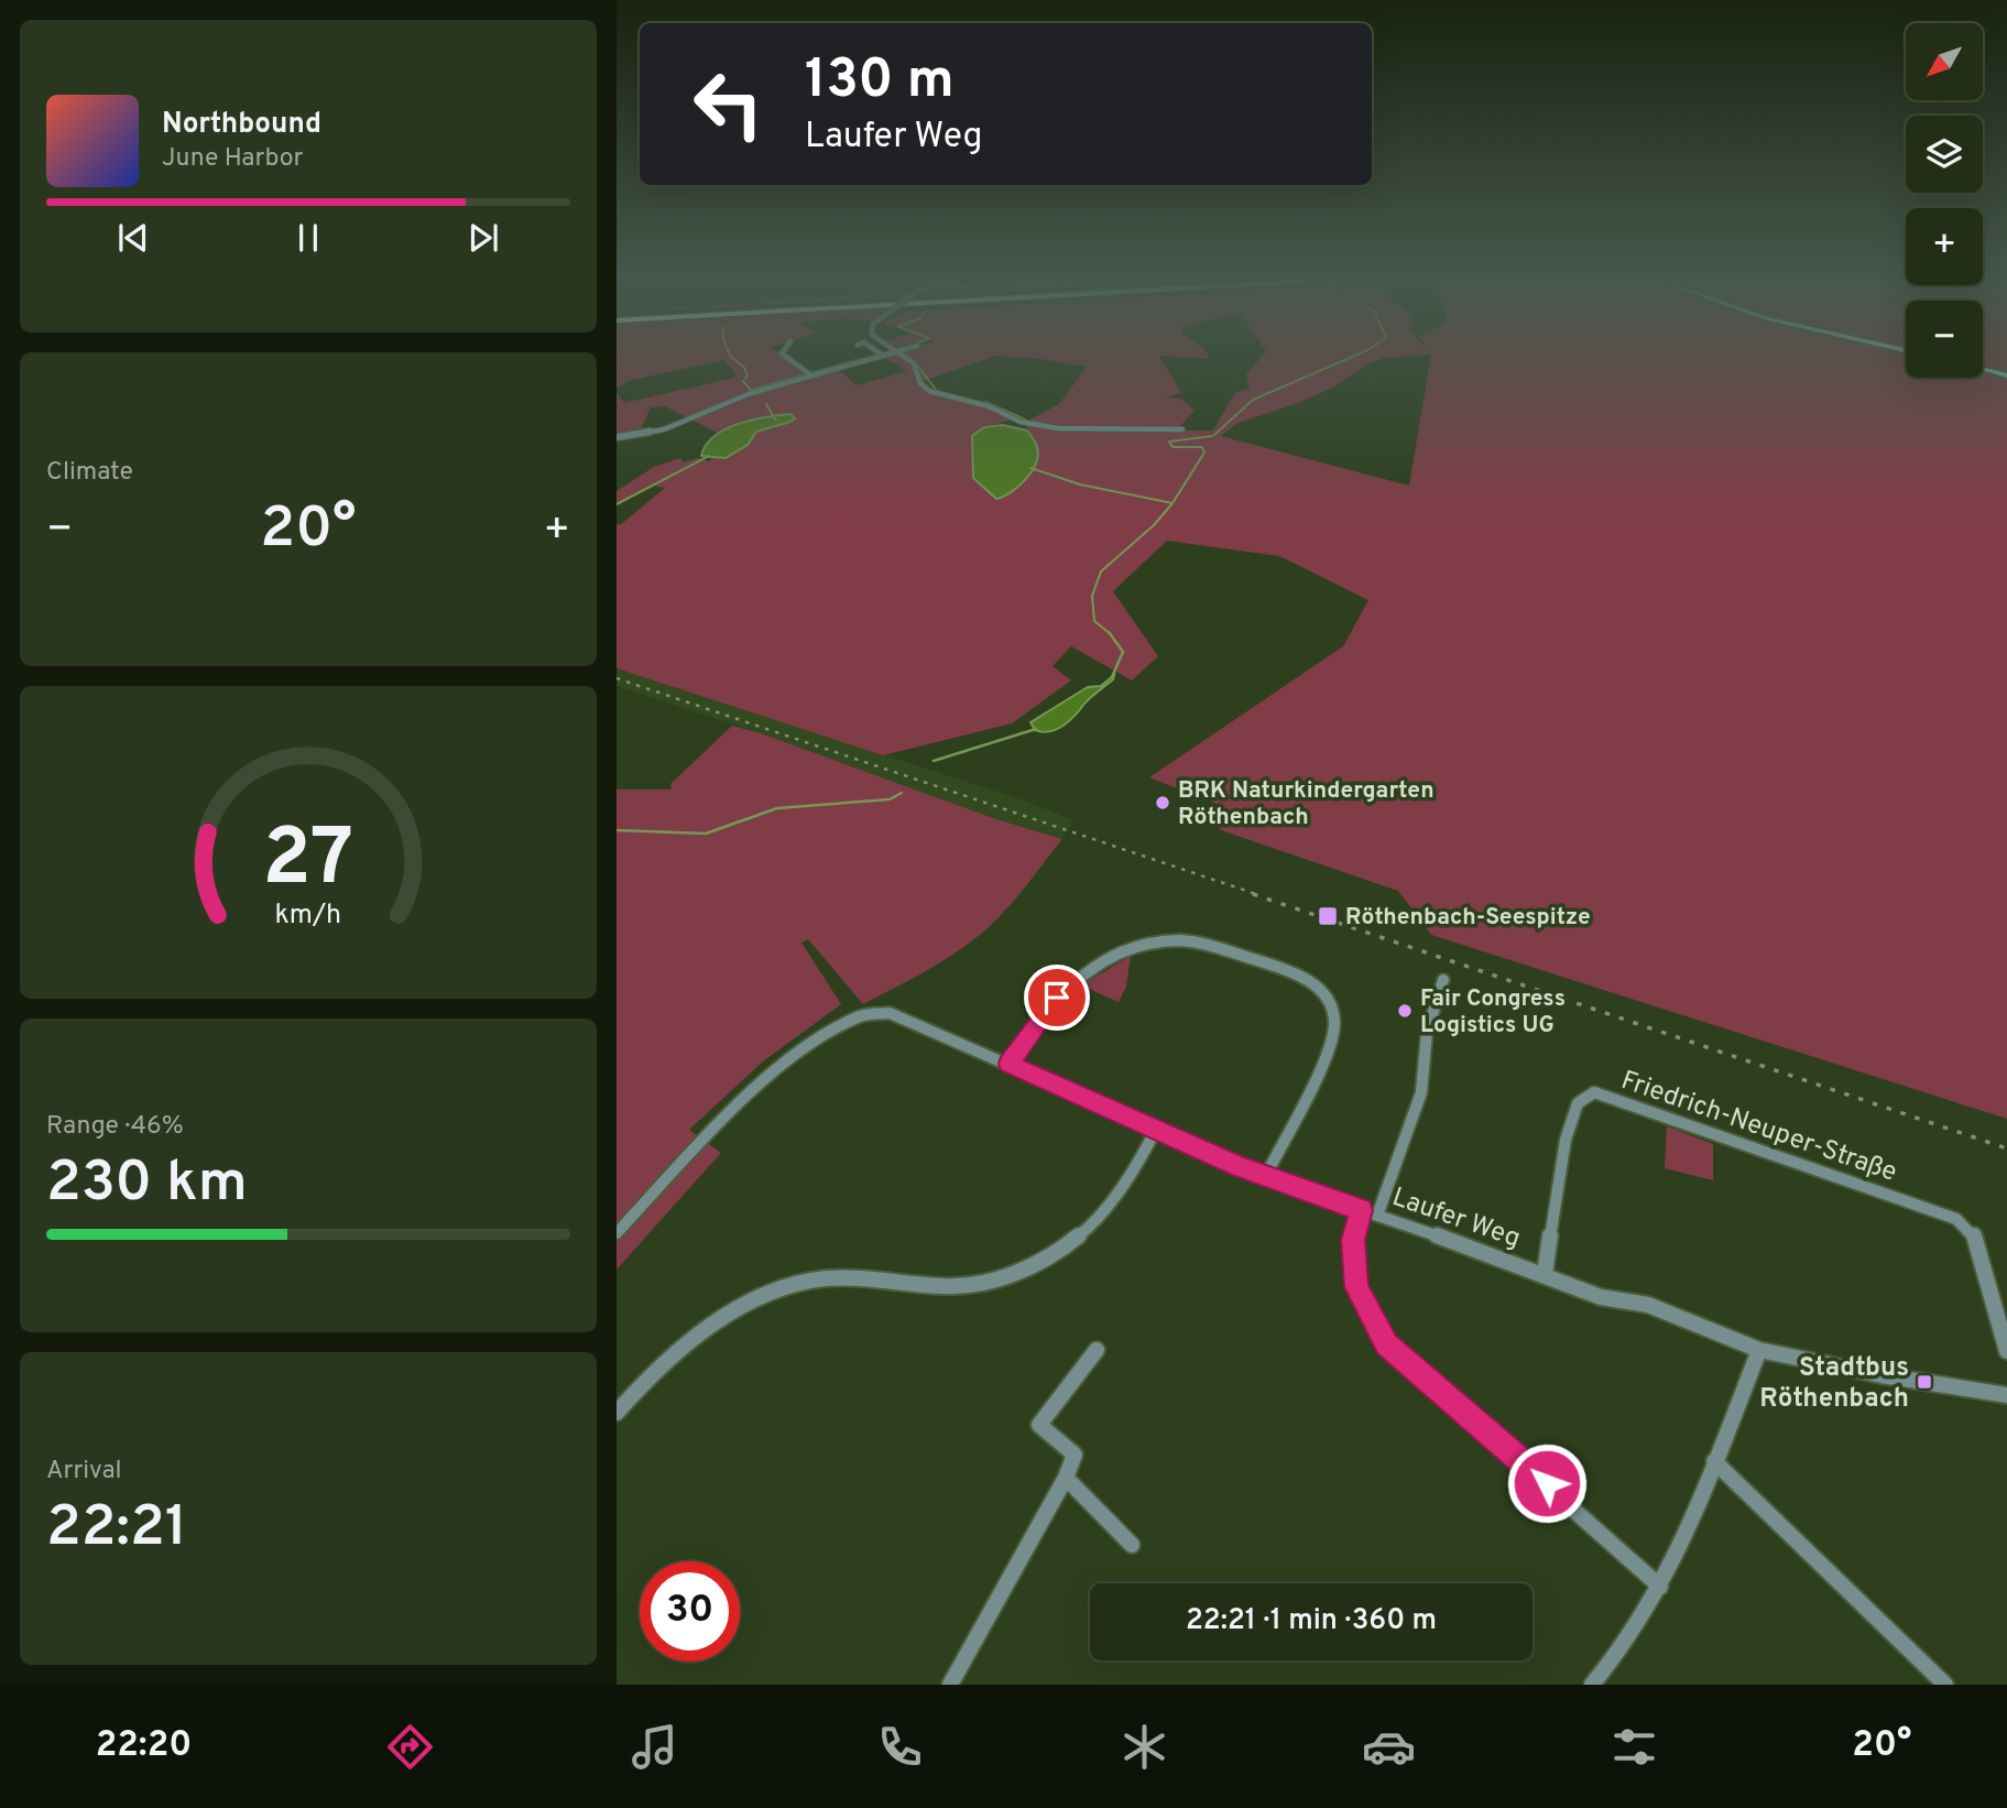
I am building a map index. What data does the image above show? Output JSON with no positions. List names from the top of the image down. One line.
{"streets":{"street":["Friedrich-Neuper-Straße","Laufer Weg"]},"crossings":[["Friedrich-Neuper-Straße","Laufer Weg"]],"places":{"other":["BRK Naturkindergarten Röthenbach","Fair Congress Logistics UG"],"transit":["Röthenbach-Seespitze","Stadtbus Röthenbach"]},"north":"bottom left","page":{"map_buttons":["+","−"],"turn":["130 m","Laufer Weg"],"song":["Northbound","June Harbor"],"tile":["Climate",["Range · 46%","230 km"],["Arrival","22:21"]],"heat":["−","20°","+"],"limit":"30","trip":"22:21 · 1 min · 360 m","tabs":["22:20","20°"],"gauge":["27","km/h"]}}
